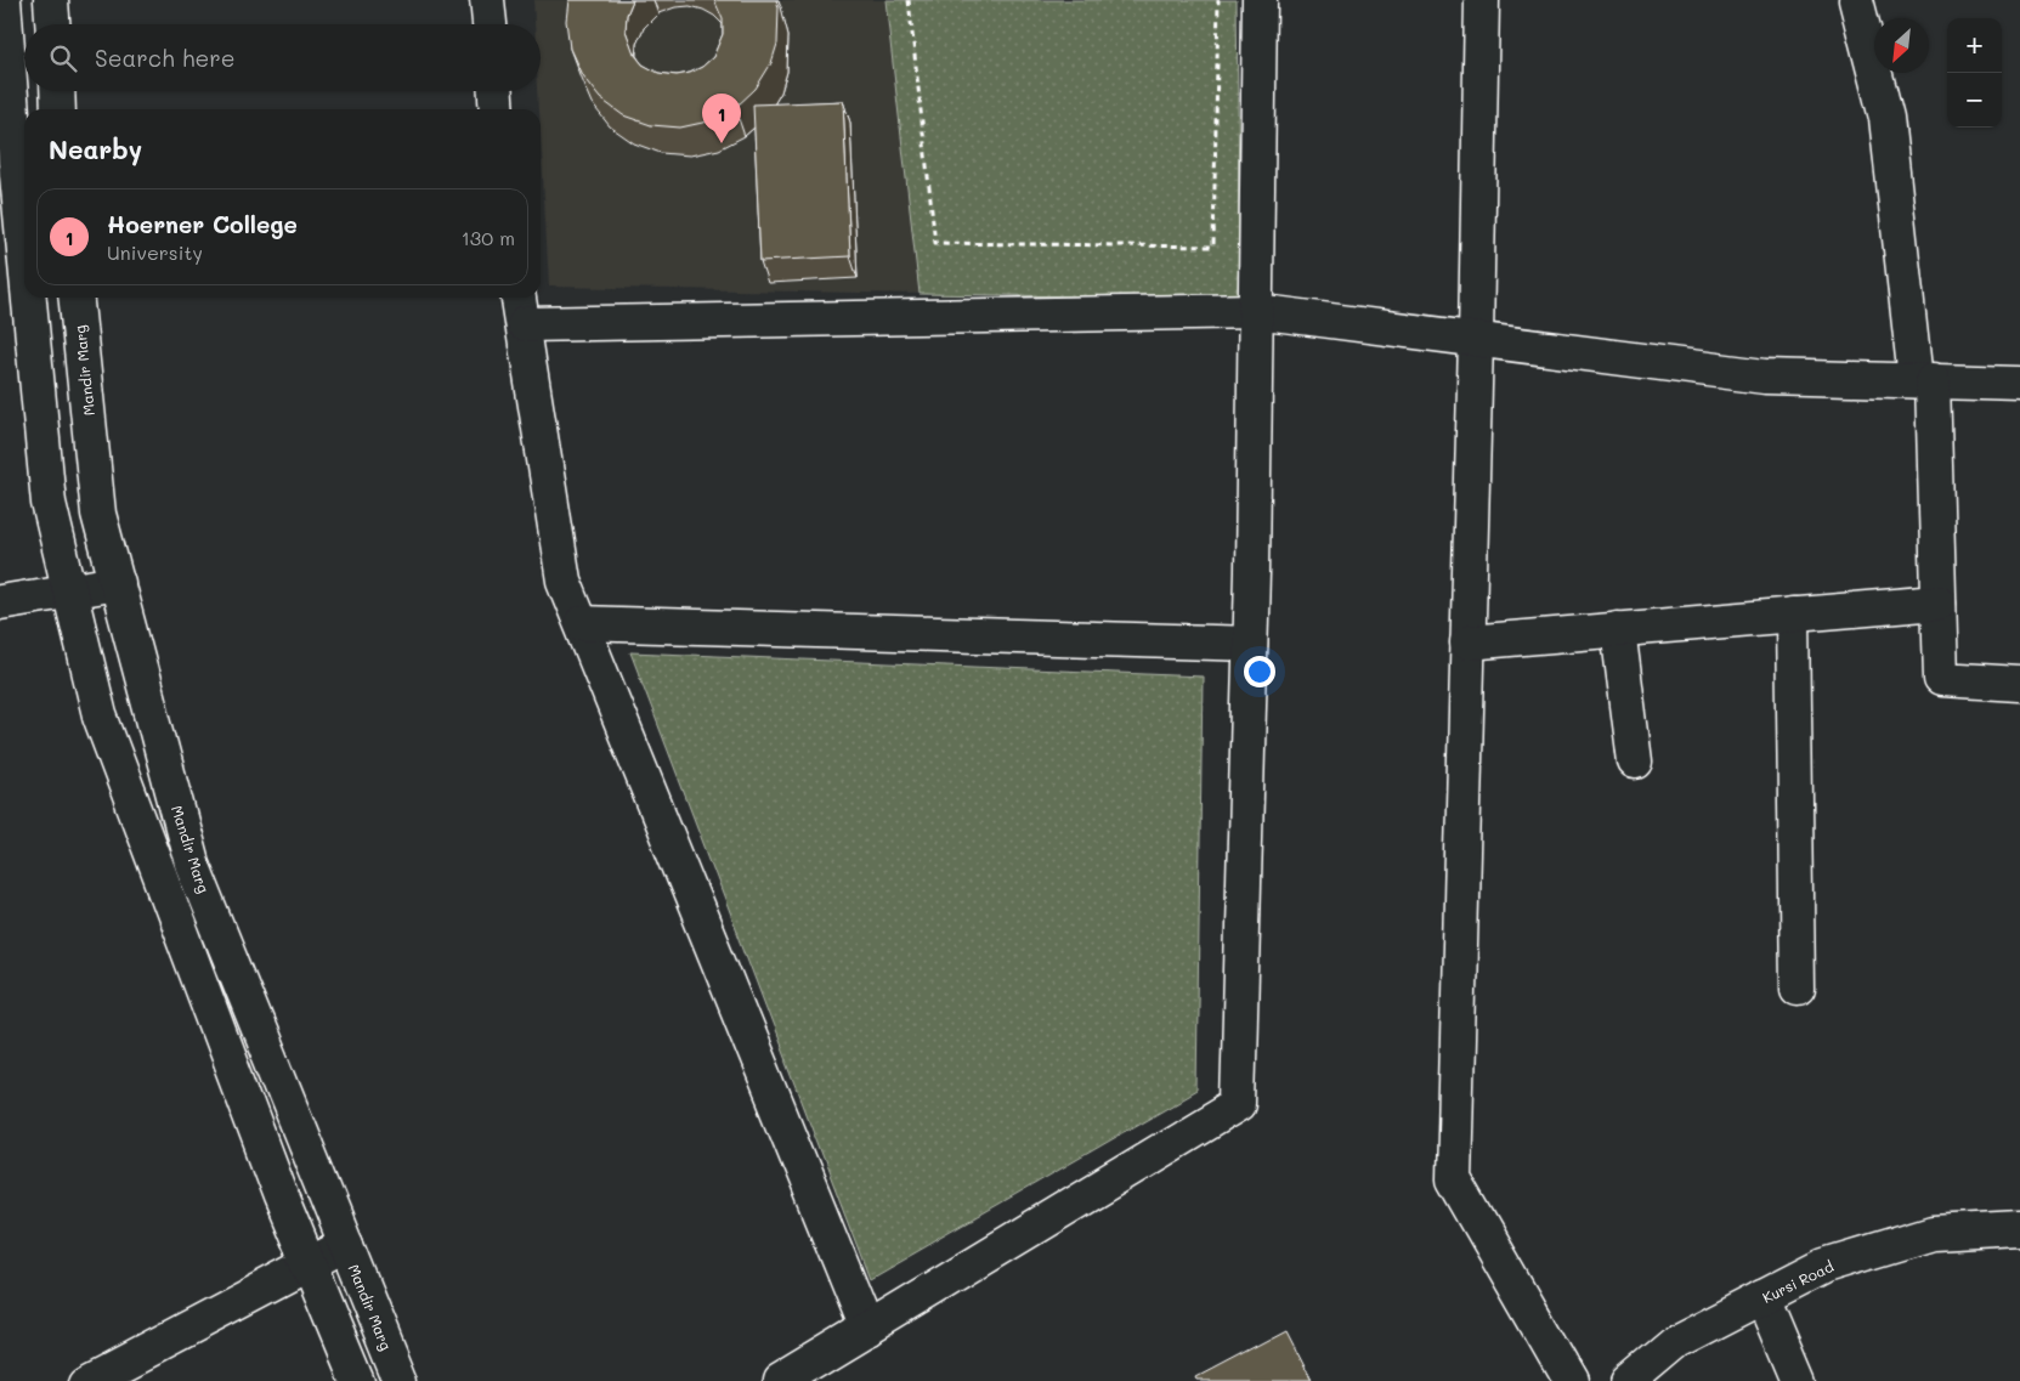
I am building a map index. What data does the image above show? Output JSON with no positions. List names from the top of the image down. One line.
{"streets":{"street":["Mandir Marg","Kursi Road"]},"north":"bottom left","page":{"map_buttons":["+","−"],"search":"Search here","pins":"1","heading":"Nearby","list":[{"mark":"1","name":"Hoerner College","note":"University","value":"130 m"}]}}
